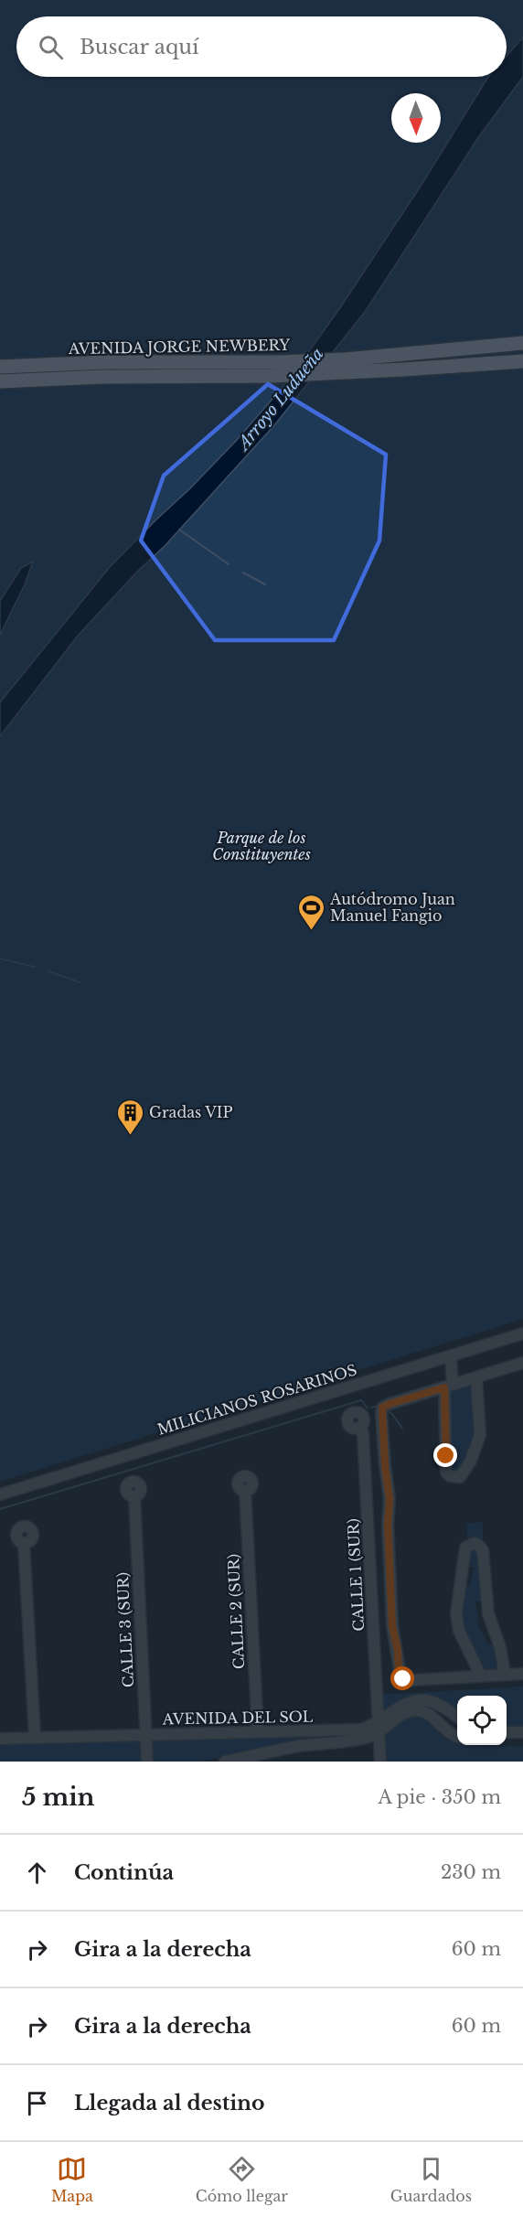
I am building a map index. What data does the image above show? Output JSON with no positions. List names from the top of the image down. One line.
{"streets":{"main road":["AVENIDA JORGE NEWBERY"],"street":["MILICIANOS ROSARINOS","CALLE 1 (SUR)","CALLE 2 (SUR)","CALLE 3 (SUR)","AVENIDA DEL SOL"]},"crossings":[["CALLE 1 (SUR)","AVENIDA DEL SOL"],["CALLE 2 (SUR)","AVENIDA DEL SOL"],["CALLE 3 (SUR)","AVENIDA DEL SOL"]],"water":["Arroyo Ludueña"],"parks":["Parque de los Constituyentes"],"places":{"sports":["Autódromo Juan Manuel Fangio"],"building":["Gradas VIP"]},"north":"bottom","page":{"search":"Buscar aquí","heading":["5 min","A pie · 350 m"],"list":[["Continúa","230 m"],["Gira a la derecha","60 m"],["Gira a la derecha","60 m"],"Llegada al destino"],"nav":["Mapa","Cómo llegar","Guardados"]}}
